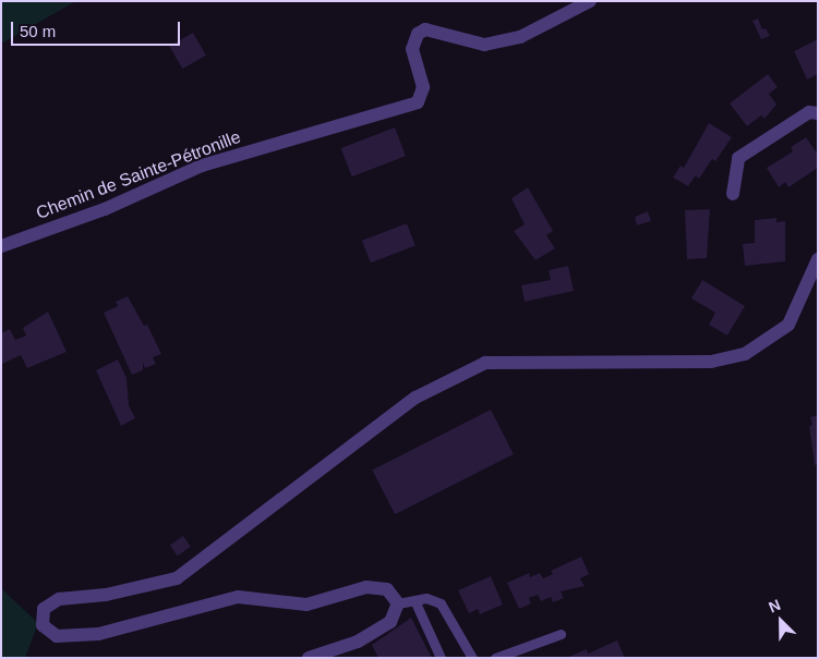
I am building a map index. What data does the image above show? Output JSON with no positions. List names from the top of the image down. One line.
{"streets":{"street":["Chemin de Sainte-Pétronille"]},"scale_bar":"50 m","north":"top left"}
